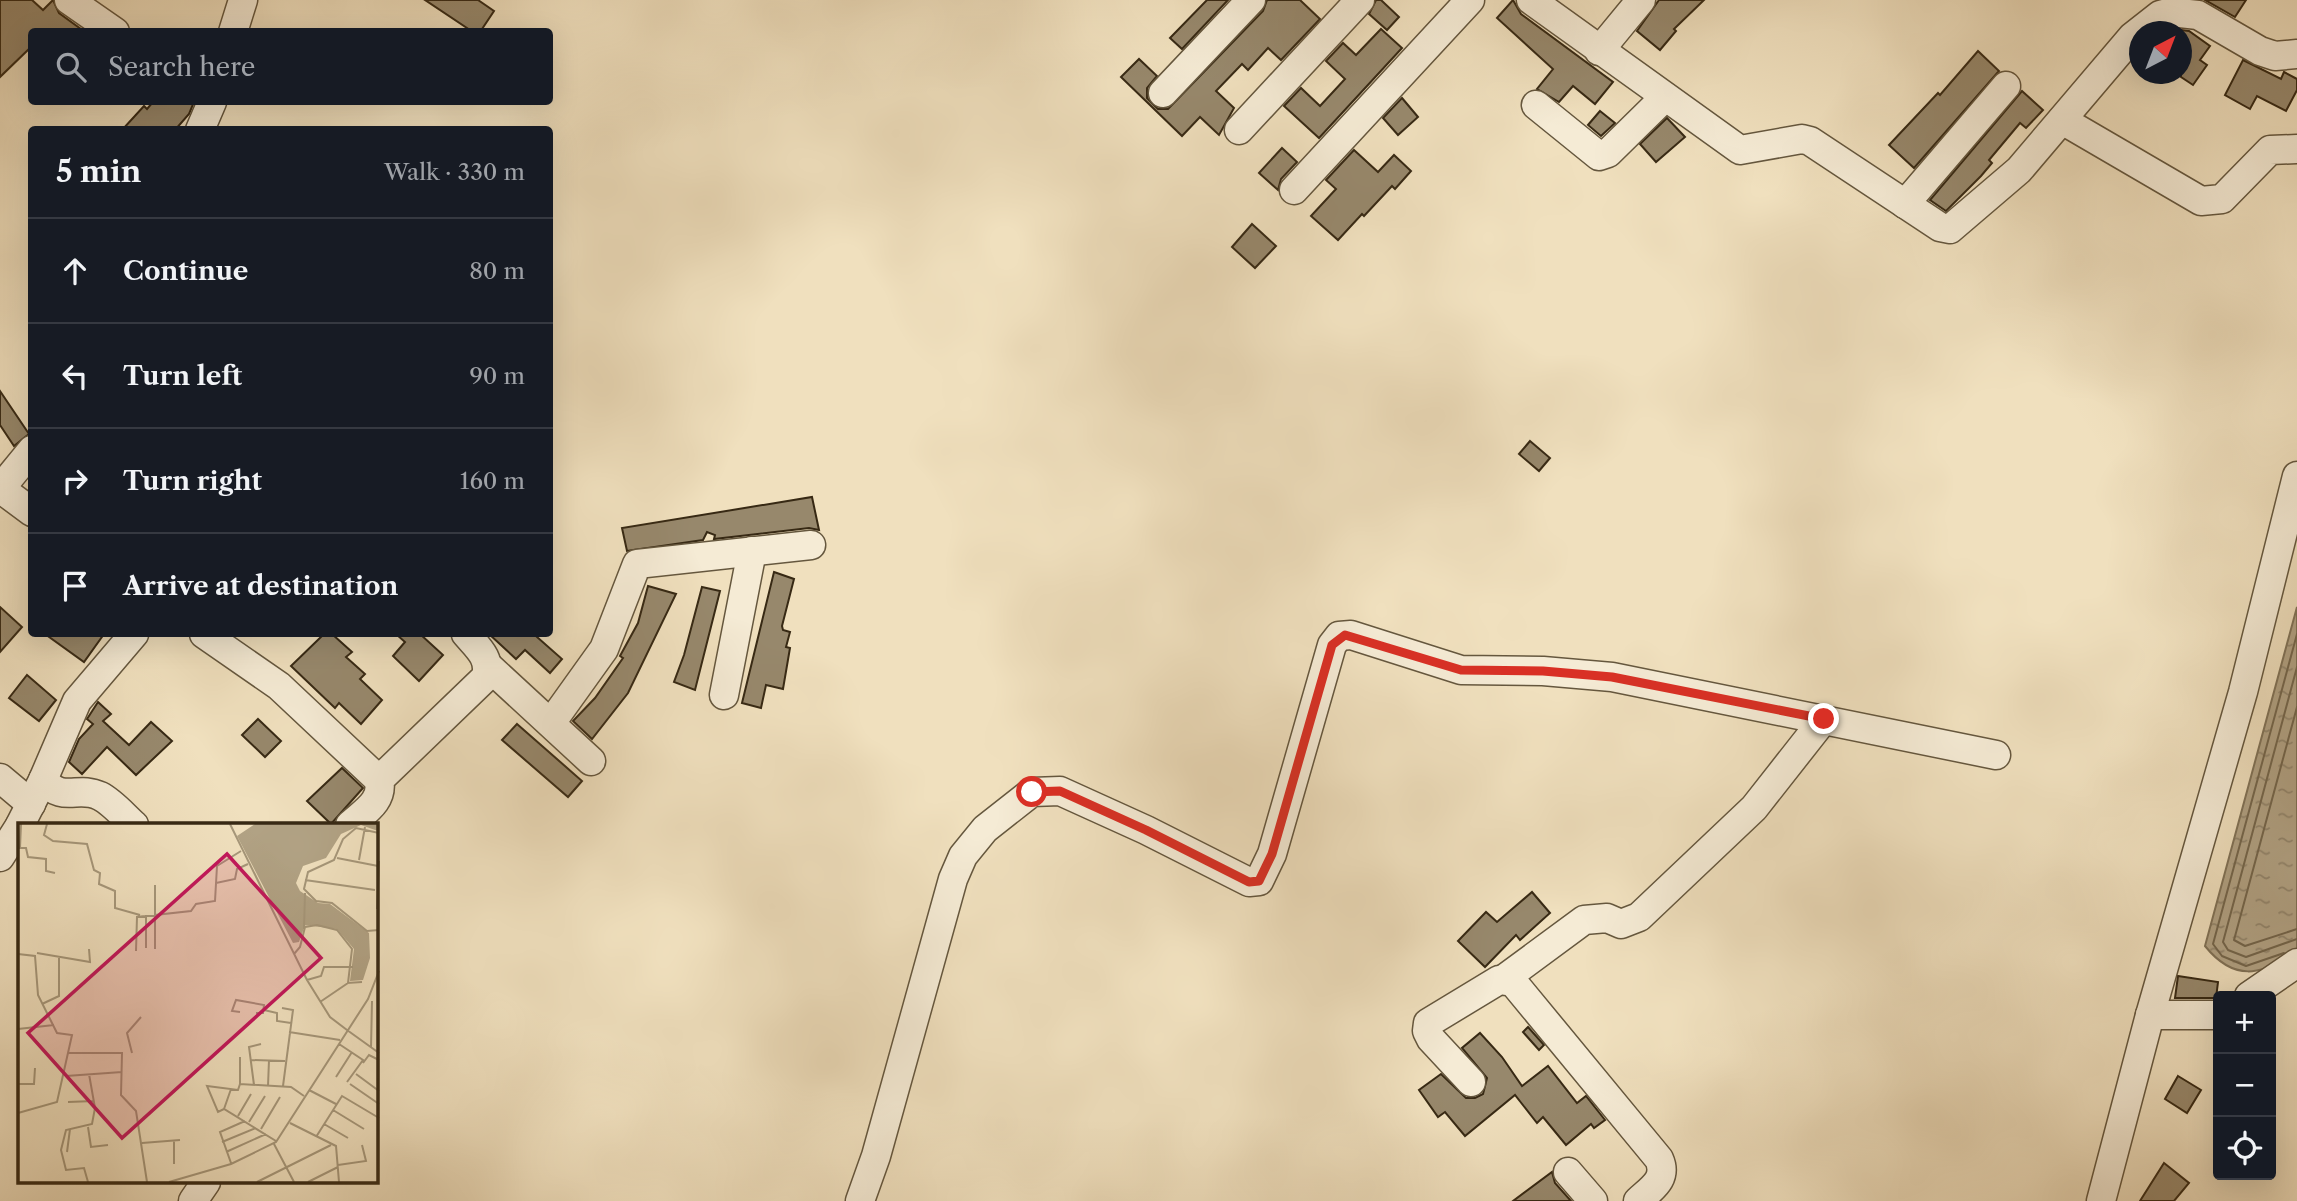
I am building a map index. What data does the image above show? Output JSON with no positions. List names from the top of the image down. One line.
{"north":"top right","page":{"search":"Search here","heading":["5 min","Walk · 330 m"],"list":[["Continue","80 m"],["Turn left","90 m"],["Turn right","160 m"],"Arrive at destination"],"map_buttons":["+","−"]}}
